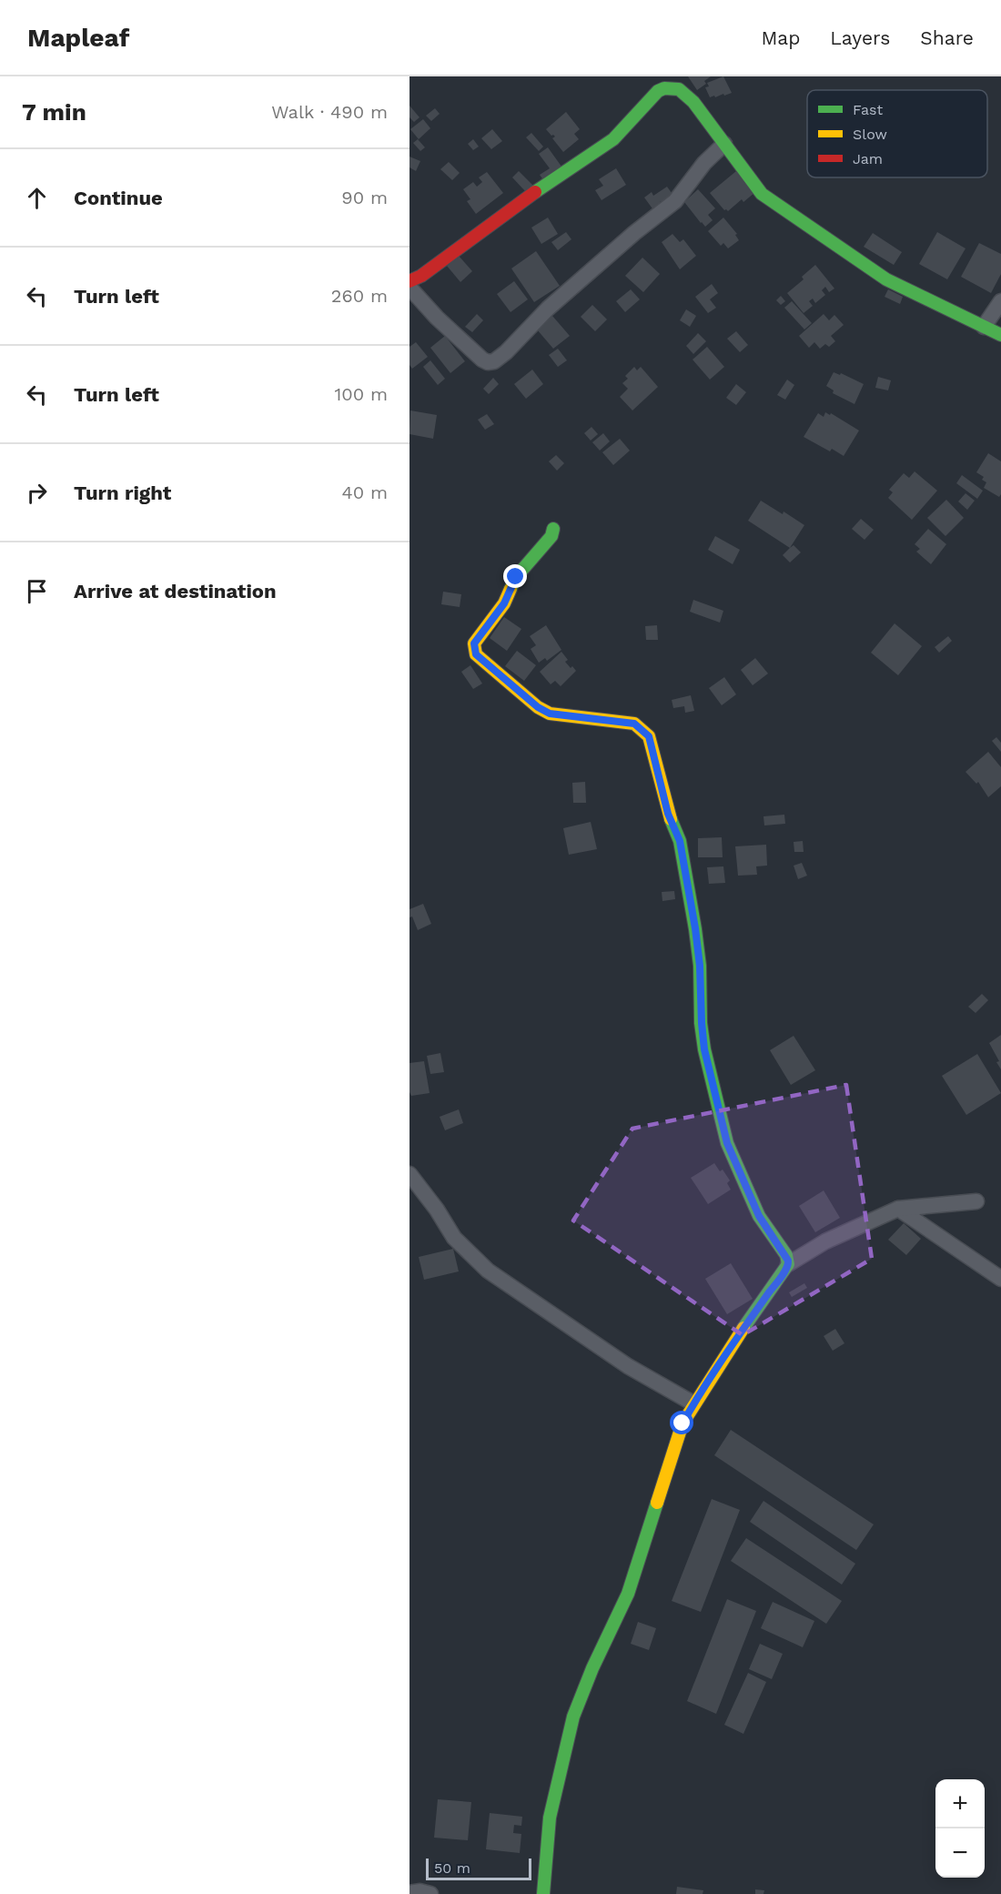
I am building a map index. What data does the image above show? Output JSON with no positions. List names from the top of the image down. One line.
{"legend":["Fast","Slow","Jam"],"scale_bar":"50 m","page":{"header":"Mapleaf","nav":["Map","Layers","Share"],"heading":["7 min","Walk · 490 m"],"list":[["Continue","90 m"],["Turn left","260 m"],["Turn left","100 m"],["Turn right","40 m"],"Arrive at destination"],"map_buttons":["+","−"],"scale":"50 m"}}
